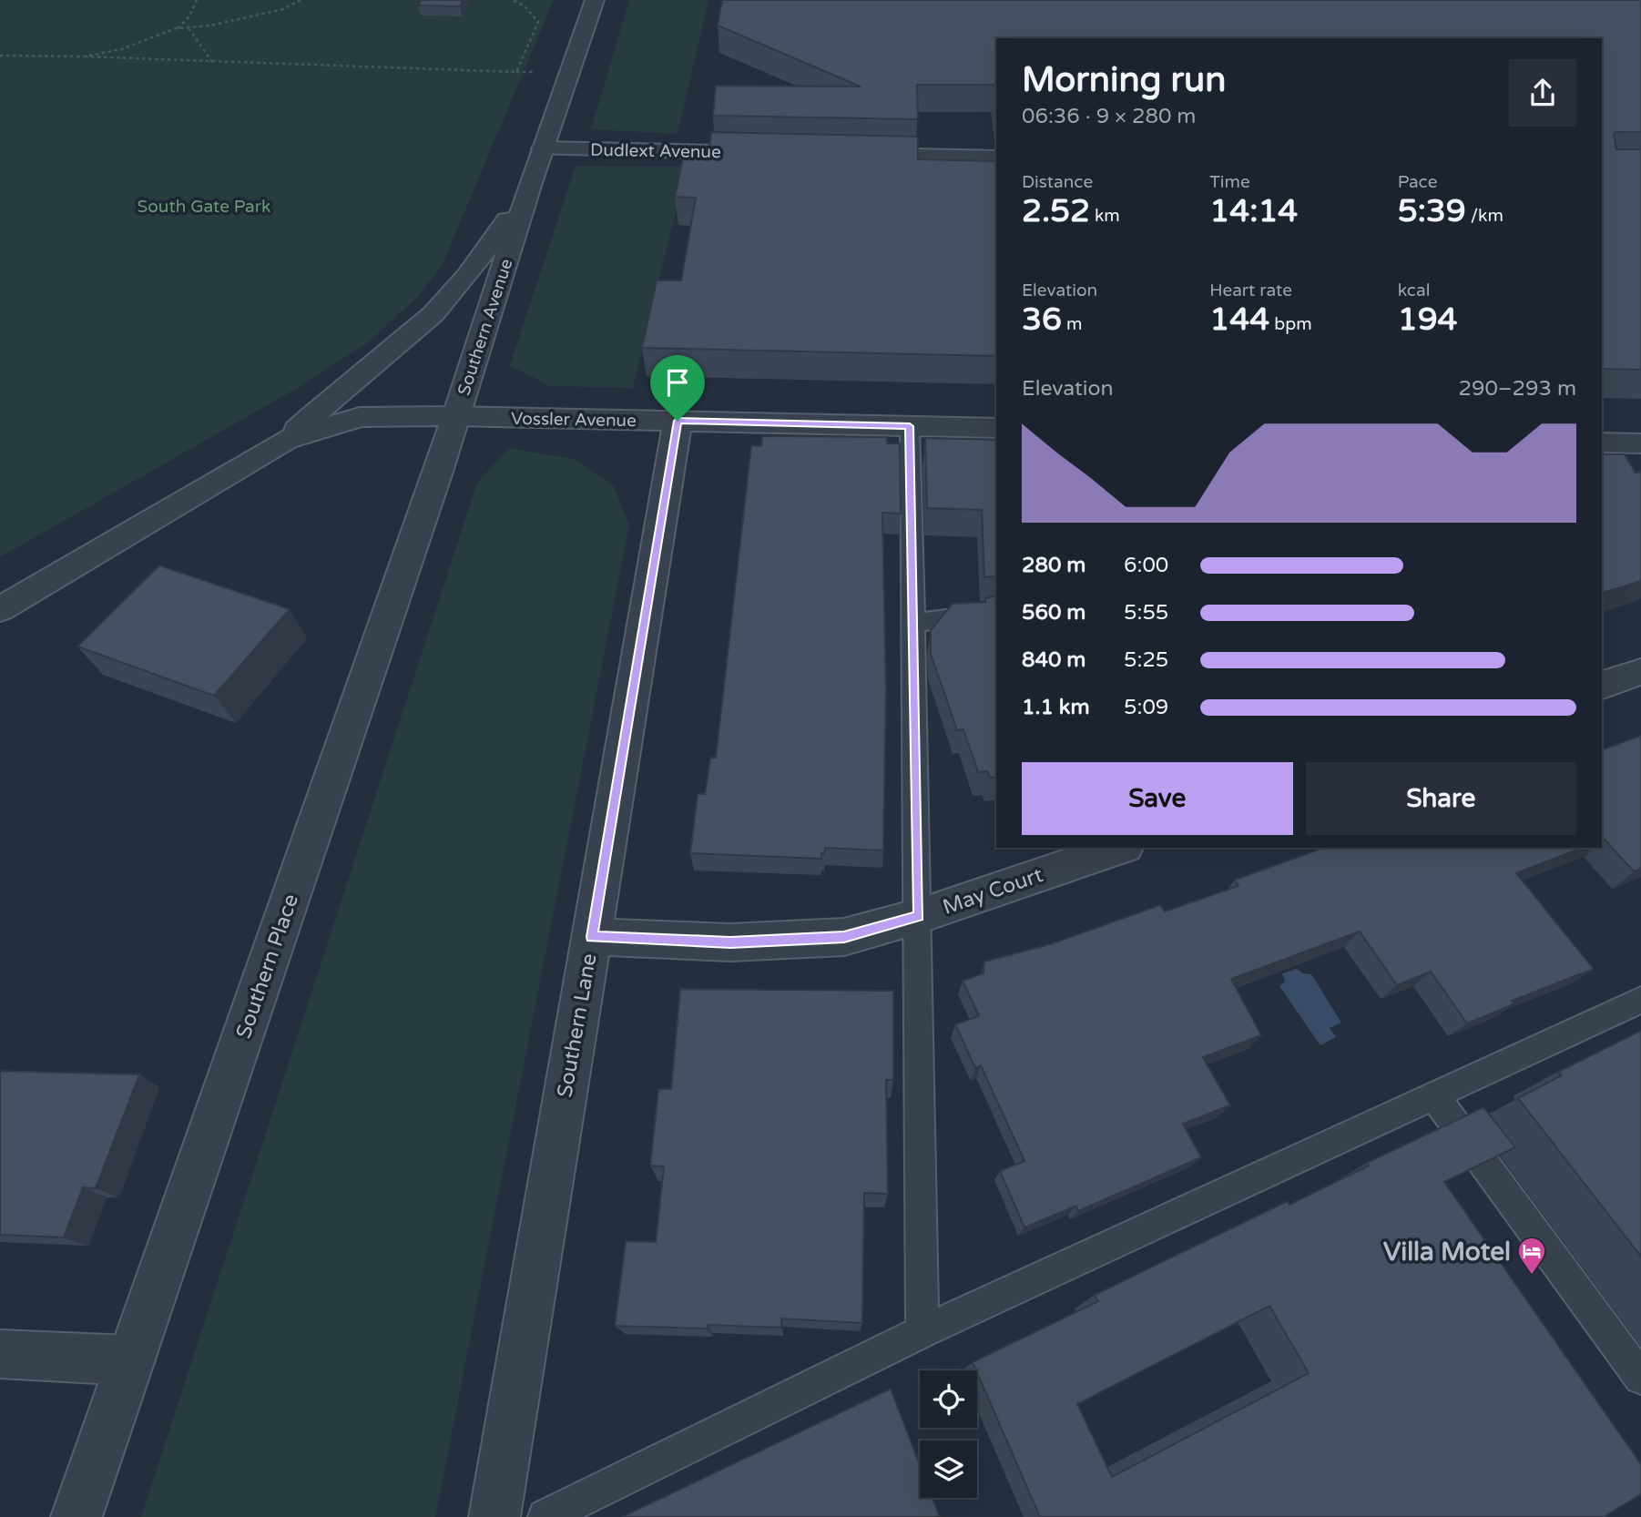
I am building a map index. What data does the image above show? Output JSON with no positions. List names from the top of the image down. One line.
{"streets":{"street":["Dudlext Avenue","Southern Avenue","Vossler Avenue","May Court","Southern Place","Southern Lane"]},"crossings":[["Dudlext Avenue","Southern Avenue"],["Southern Avenue","Vossler Avenue"],["Southern Avenue","Southern Place"],["Vossler Avenue","Southern Place"],["Vossler Avenue","Southern Lane"],["May Court","Southern Lane"]],"parks":["South Gate Park"],"places":{"hotel":["Villa Motel"]},"page":{"heading":["Morning run","06:36 · 9 × 280 m"],"stats":[["Distance","2.52 km"],["Time","14:14"],["Pace","5:39 /km"],["Elevation","36 m"],["Heart rate","144 bpm"],["kcal","194"]],"chart":["Elevation","290–293 m"],"list":[{"name":"280 m","note":"6:00"},{"name":"560 m","note":"5:55"},{"name":"840 m","note":"5:25"},{"name":"1.1 km","note":"5:09"}],"buttons":["Save","Share"]}}
